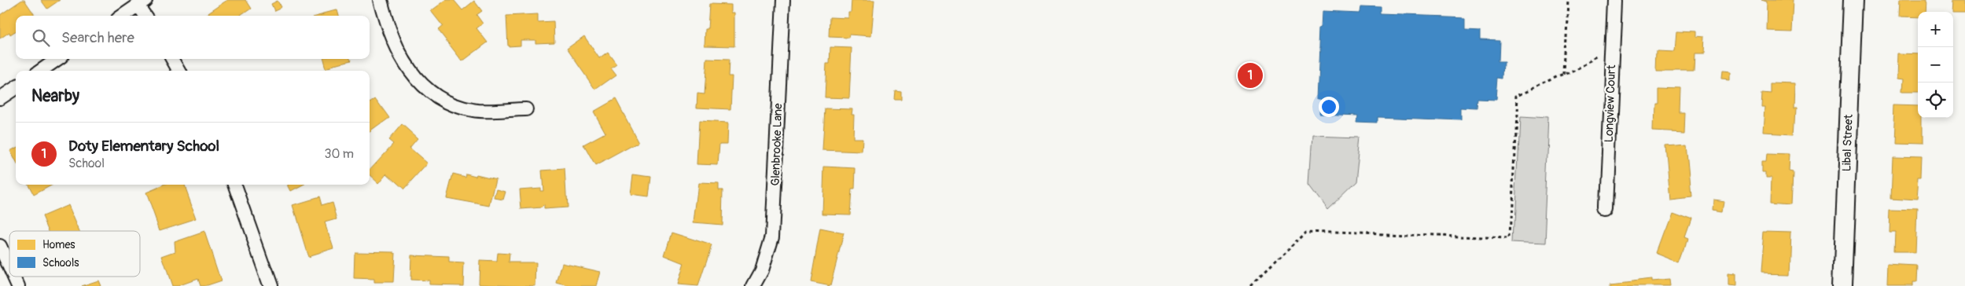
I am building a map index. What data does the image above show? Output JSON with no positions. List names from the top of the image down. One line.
{"streets":{"street":["Longview Court","Libal Street","Glenbrooke Lane"]},"legend":["Homes","Schools"],"page":{"map_buttons":["+","−"],"search":"Search here","pins":"1","heading":"Nearby","list":[{"mark":"1","name":"Doty Elementary School","note":"School","value":"30 m"}]}}
